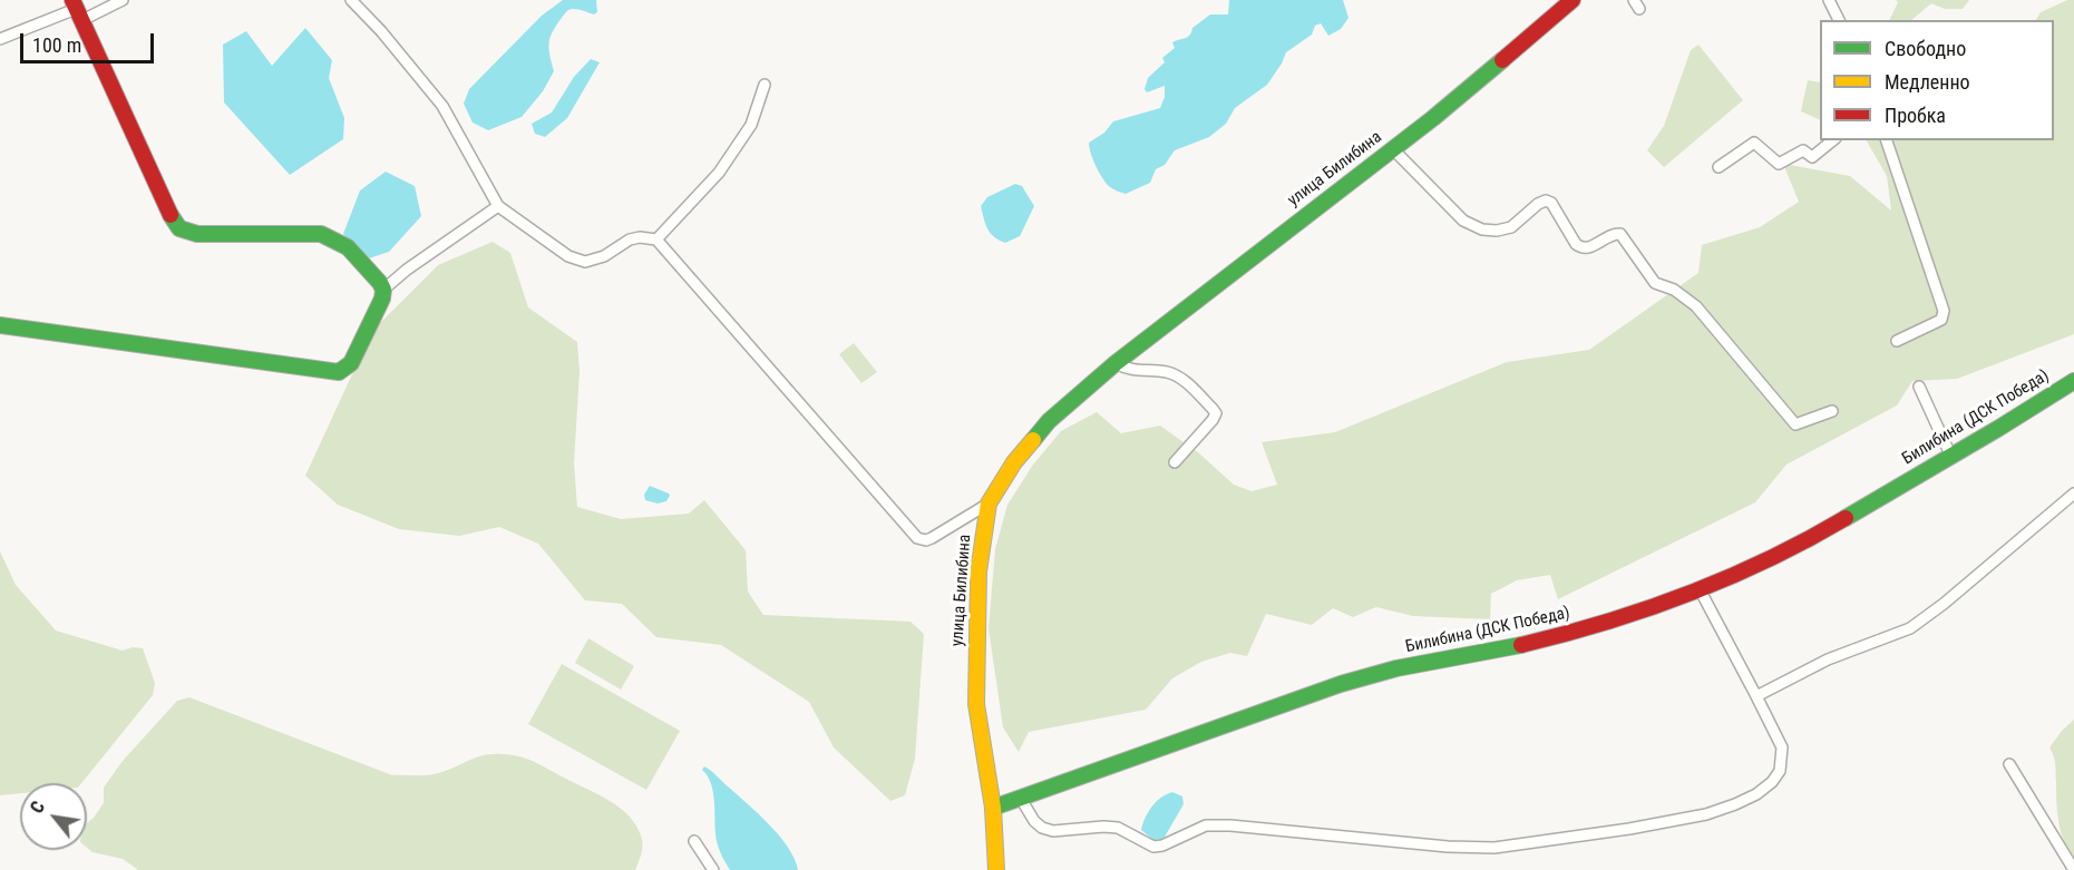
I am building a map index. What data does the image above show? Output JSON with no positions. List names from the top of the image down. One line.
{"streets":{"street":["улица Билибина","Билибина (ДСК Победа)"]},"crossings":[["улица Билибина","Билибина (ДСК Победа)"]],"legend":["Свободно","Медленно","Пробка"],"scale_bar":"100 m","north":"top left"}
